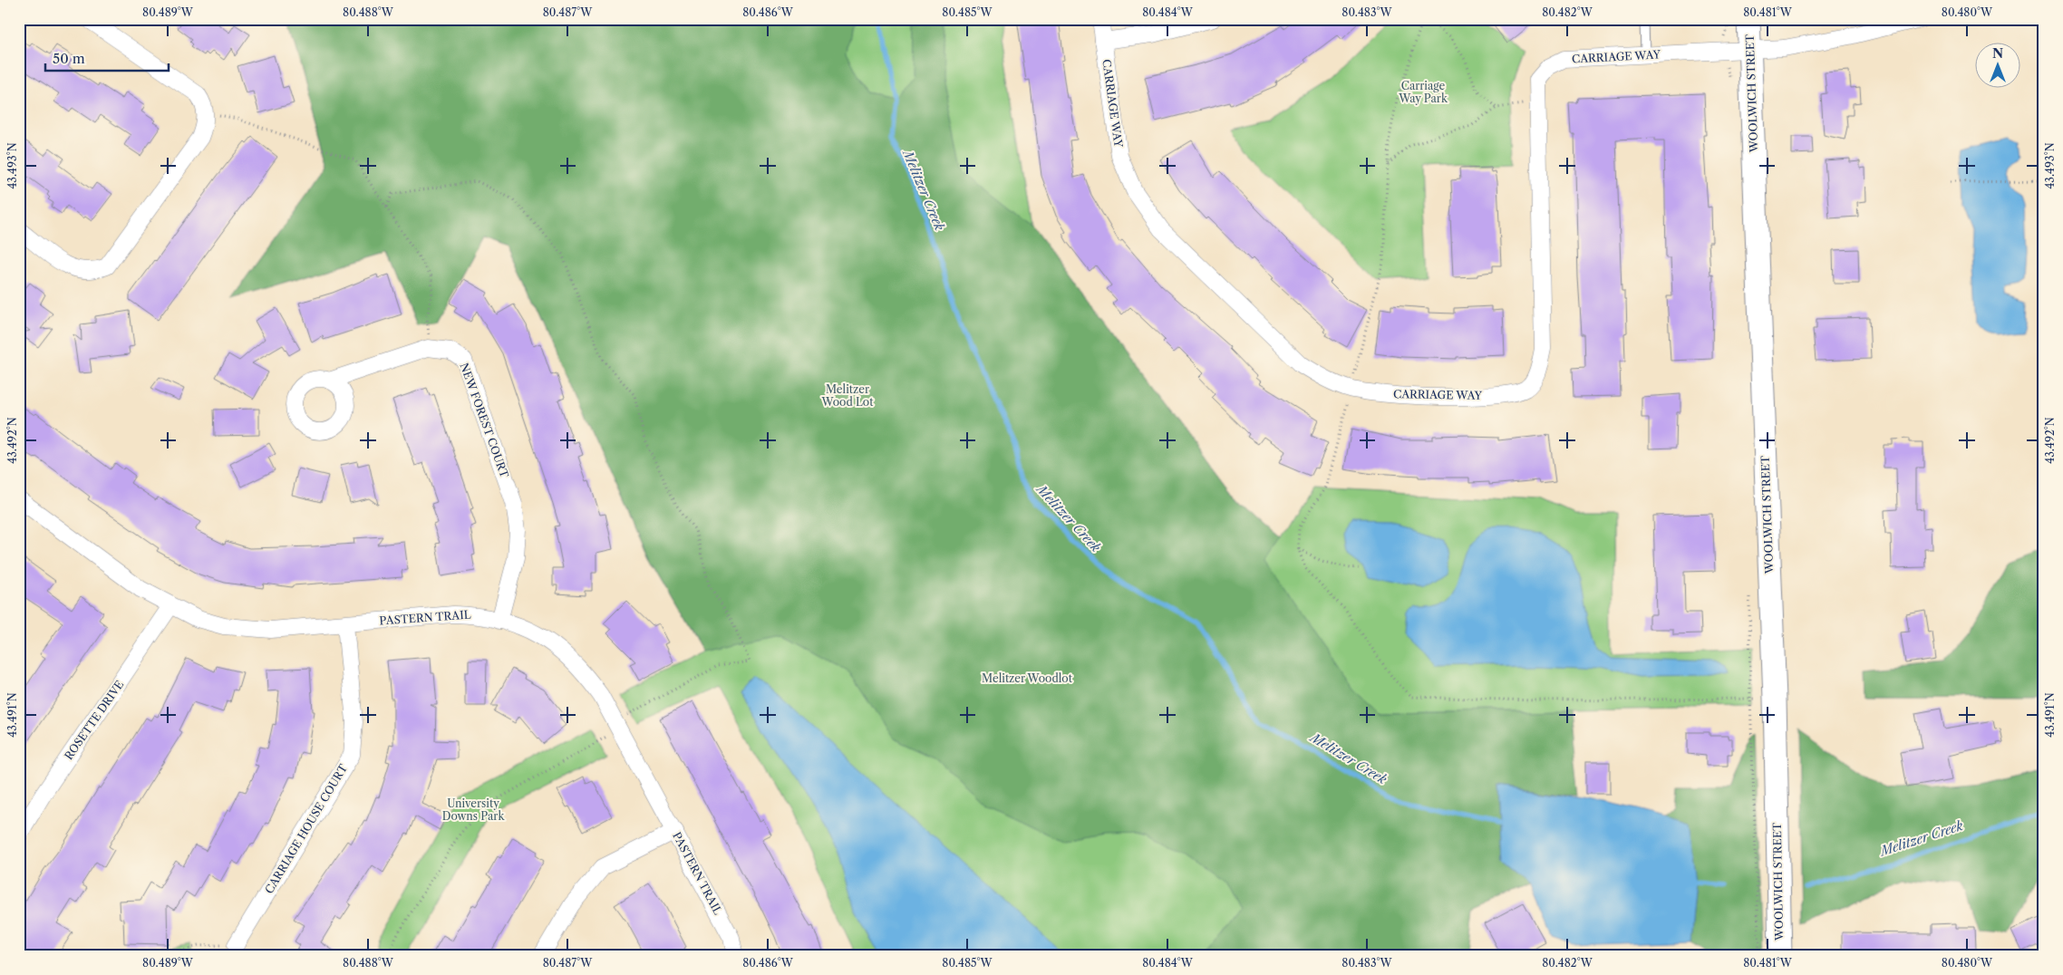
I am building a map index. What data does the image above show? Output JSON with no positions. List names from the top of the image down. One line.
{"streets":{"street":["CARRIAGE WAY","WOOLWICH STREET","NEW FOREST COURT","PASTERN TRAIL","ROSETTE DRIVE","CARRIAGE HOUSE COURT"]},"crossings":[["CARRIAGE WAY","WOOLWICH STREET"],["NEW FOREST COURT","PASTERN TRAIL"],["PASTERN TRAIL","ROSETTE DRIVE"],["PASTERN TRAIL","CARRIAGE HOUSE COURT"]],"water":["Melitzer Creek"],"parks":["Carriage Way Park","Melitzer Wood Lot","Melitzer Woodlot","University Downs Park"],"scale_bar":"50 m","north":"top","coordinates":["80.489°W","80.488°W","80.487°W","80.486°W","80.485°W","80.484°W","80.483°W","80.482°W","80.481°W","80.480°W","43.493°N","43.492°N","43.491°N"]}
